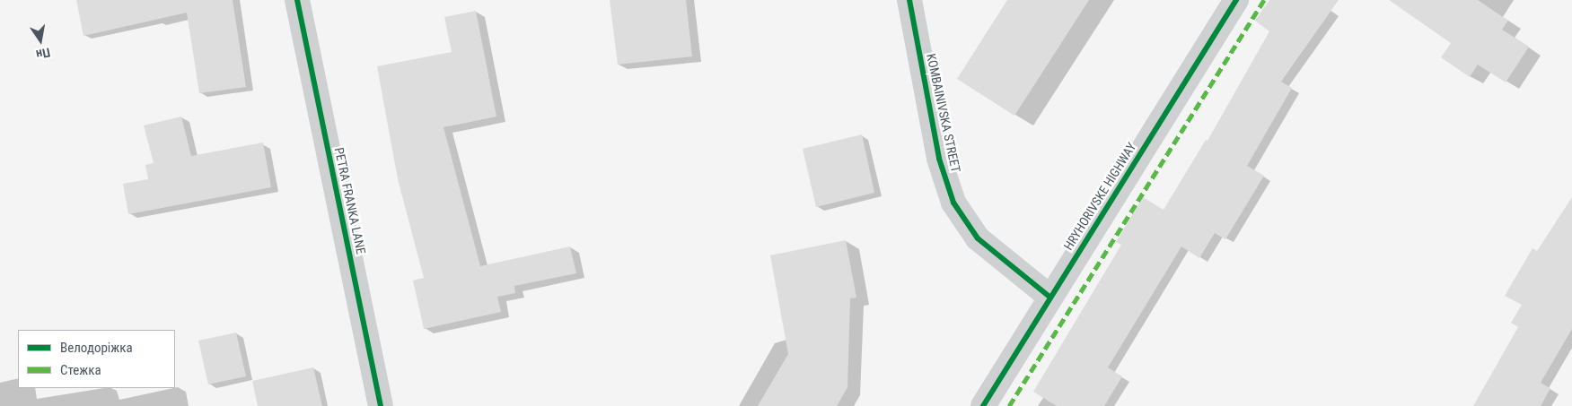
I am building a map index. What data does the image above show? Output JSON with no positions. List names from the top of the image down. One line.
{"streets":{"street":["KOMBAINIVSKA STREET","HRYHORIVSKE HIGHWAY","PETRA FRANKA LANE"]},"crossings":[["KOMBAINIVSKA STREET","HRYHORIVSKE HIGHWAY"]],"legend":["Велодоріжка","Стежка"],"north":"bottom"}
